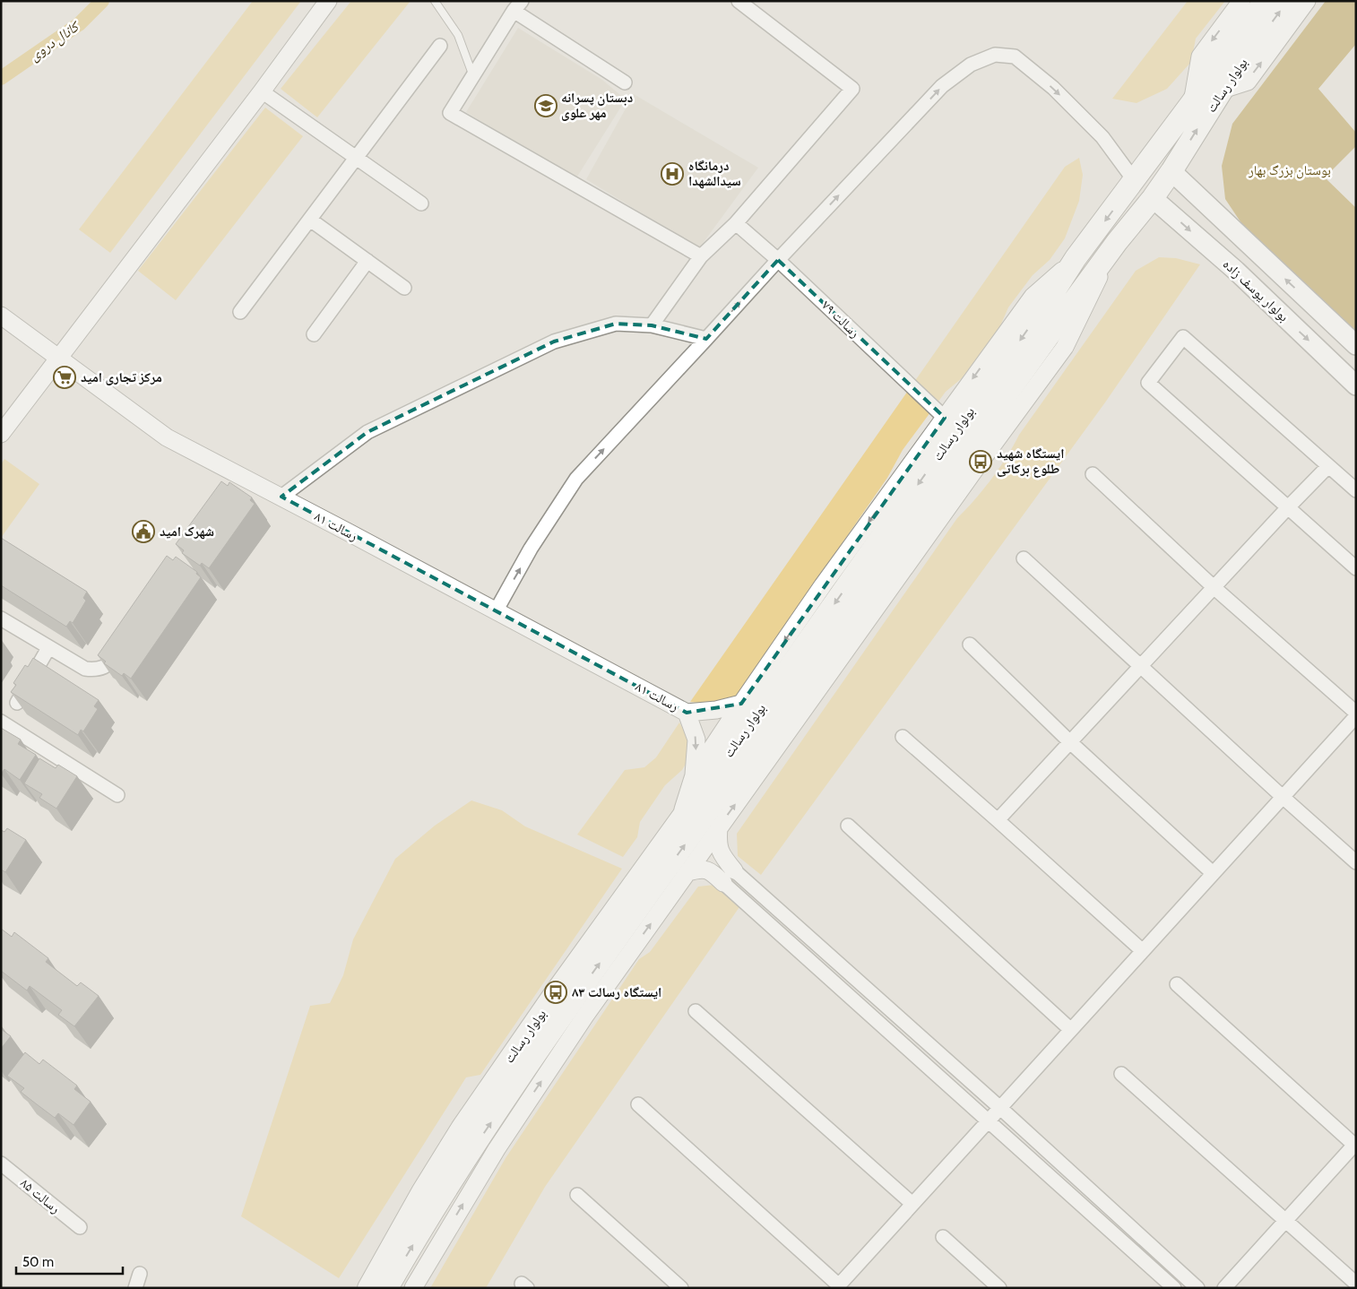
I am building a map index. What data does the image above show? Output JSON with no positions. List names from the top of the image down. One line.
{"streets":{"main road":["بولوار رسالت","بولوار یوسف زاده"],"street":["رسالت ۷۹","رسالت ۸۱","رسالت ۸۵"]},"crossings":[["بولوار رسالت","بولوار یوسف زاده"]],"water":["کانال دروی"],"parks":["بوستان بزرگ بهار"],"places":{"school or university":["دبستان پسرانه مهر علوی"],"hospital":["درمانگاه سیدالشهدا"],"supermarket":["مرکز تجاری امید"],"bus stop":["ایستگاه شهید طلوع برکاتی","ایستگاه رسالت ۸۳"],"public building":["شهرک امید"]},"scale_bar":"50 m"}
